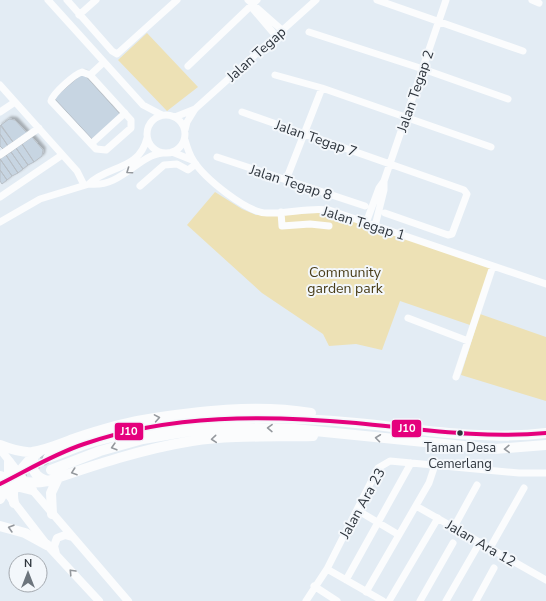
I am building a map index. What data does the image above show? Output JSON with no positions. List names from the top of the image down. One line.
{"streets":{"street":["Jalan Tegap","Jalan Tegap 2","Jalan Tegap 7","Jalan Tegap 8","Jalan Tegap 1","Jalan Ara 23","Jalan Ara 12"]},"crossings":[["Jalan Tegap","Jalan Tegap 1"],["Jalan Tegap 2","Jalan Tegap 7"],["Jalan Tegap 2","Jalan Tegap 1"]],"parks":["Community garden park"],"places":["Taman Desa Cemerlang"],"lines":["transit line J10"],"north":"top"}
